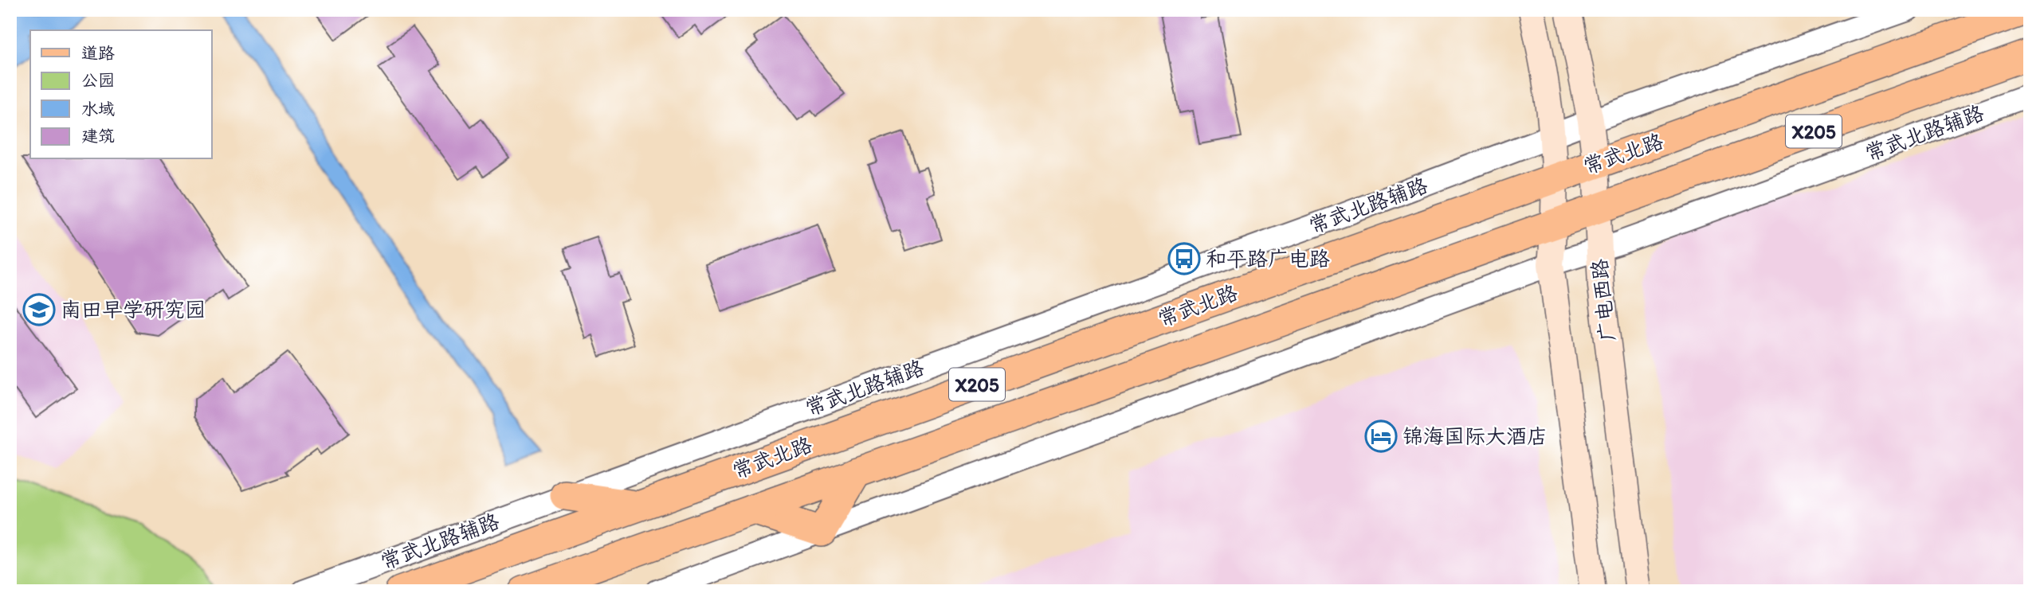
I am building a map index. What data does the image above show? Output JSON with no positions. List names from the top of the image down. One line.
{"streets":{"main road":["X205","常武北路","广电西路"],"street":["常武北路辅路"]},"crossings":[["常武北路辅路","广电西路"],["常武北路","广电西路"]],"places":{"bus stop":["和平路广电路"],"school or university":["南田早学研究园"],"hotel":["锦海国际大酒店"]},"legend":["道路","公园","水域","建筑"]}
